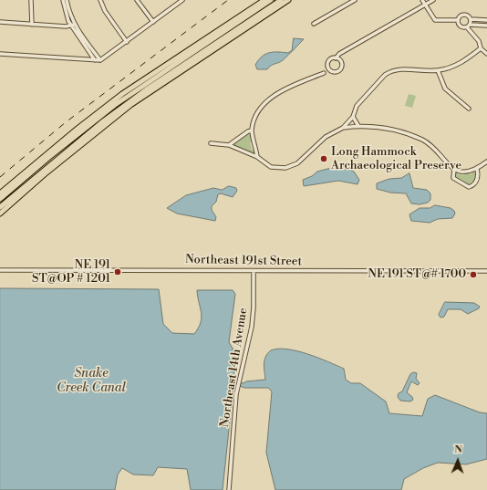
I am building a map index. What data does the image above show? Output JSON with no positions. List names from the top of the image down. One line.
{"streets":{"street":["Northeast 191st Street","Northeast 14th Avenue"]},"crossings":[["Northeast 191st Street","Northeast 14th Avenue"]],"water":["Snake Creek Canal"],"places":["Long Hammock Archaeological Preserve","NE 191 ST@OP # 1201","NE 191 ST@# 1700"],"north":"top"}
